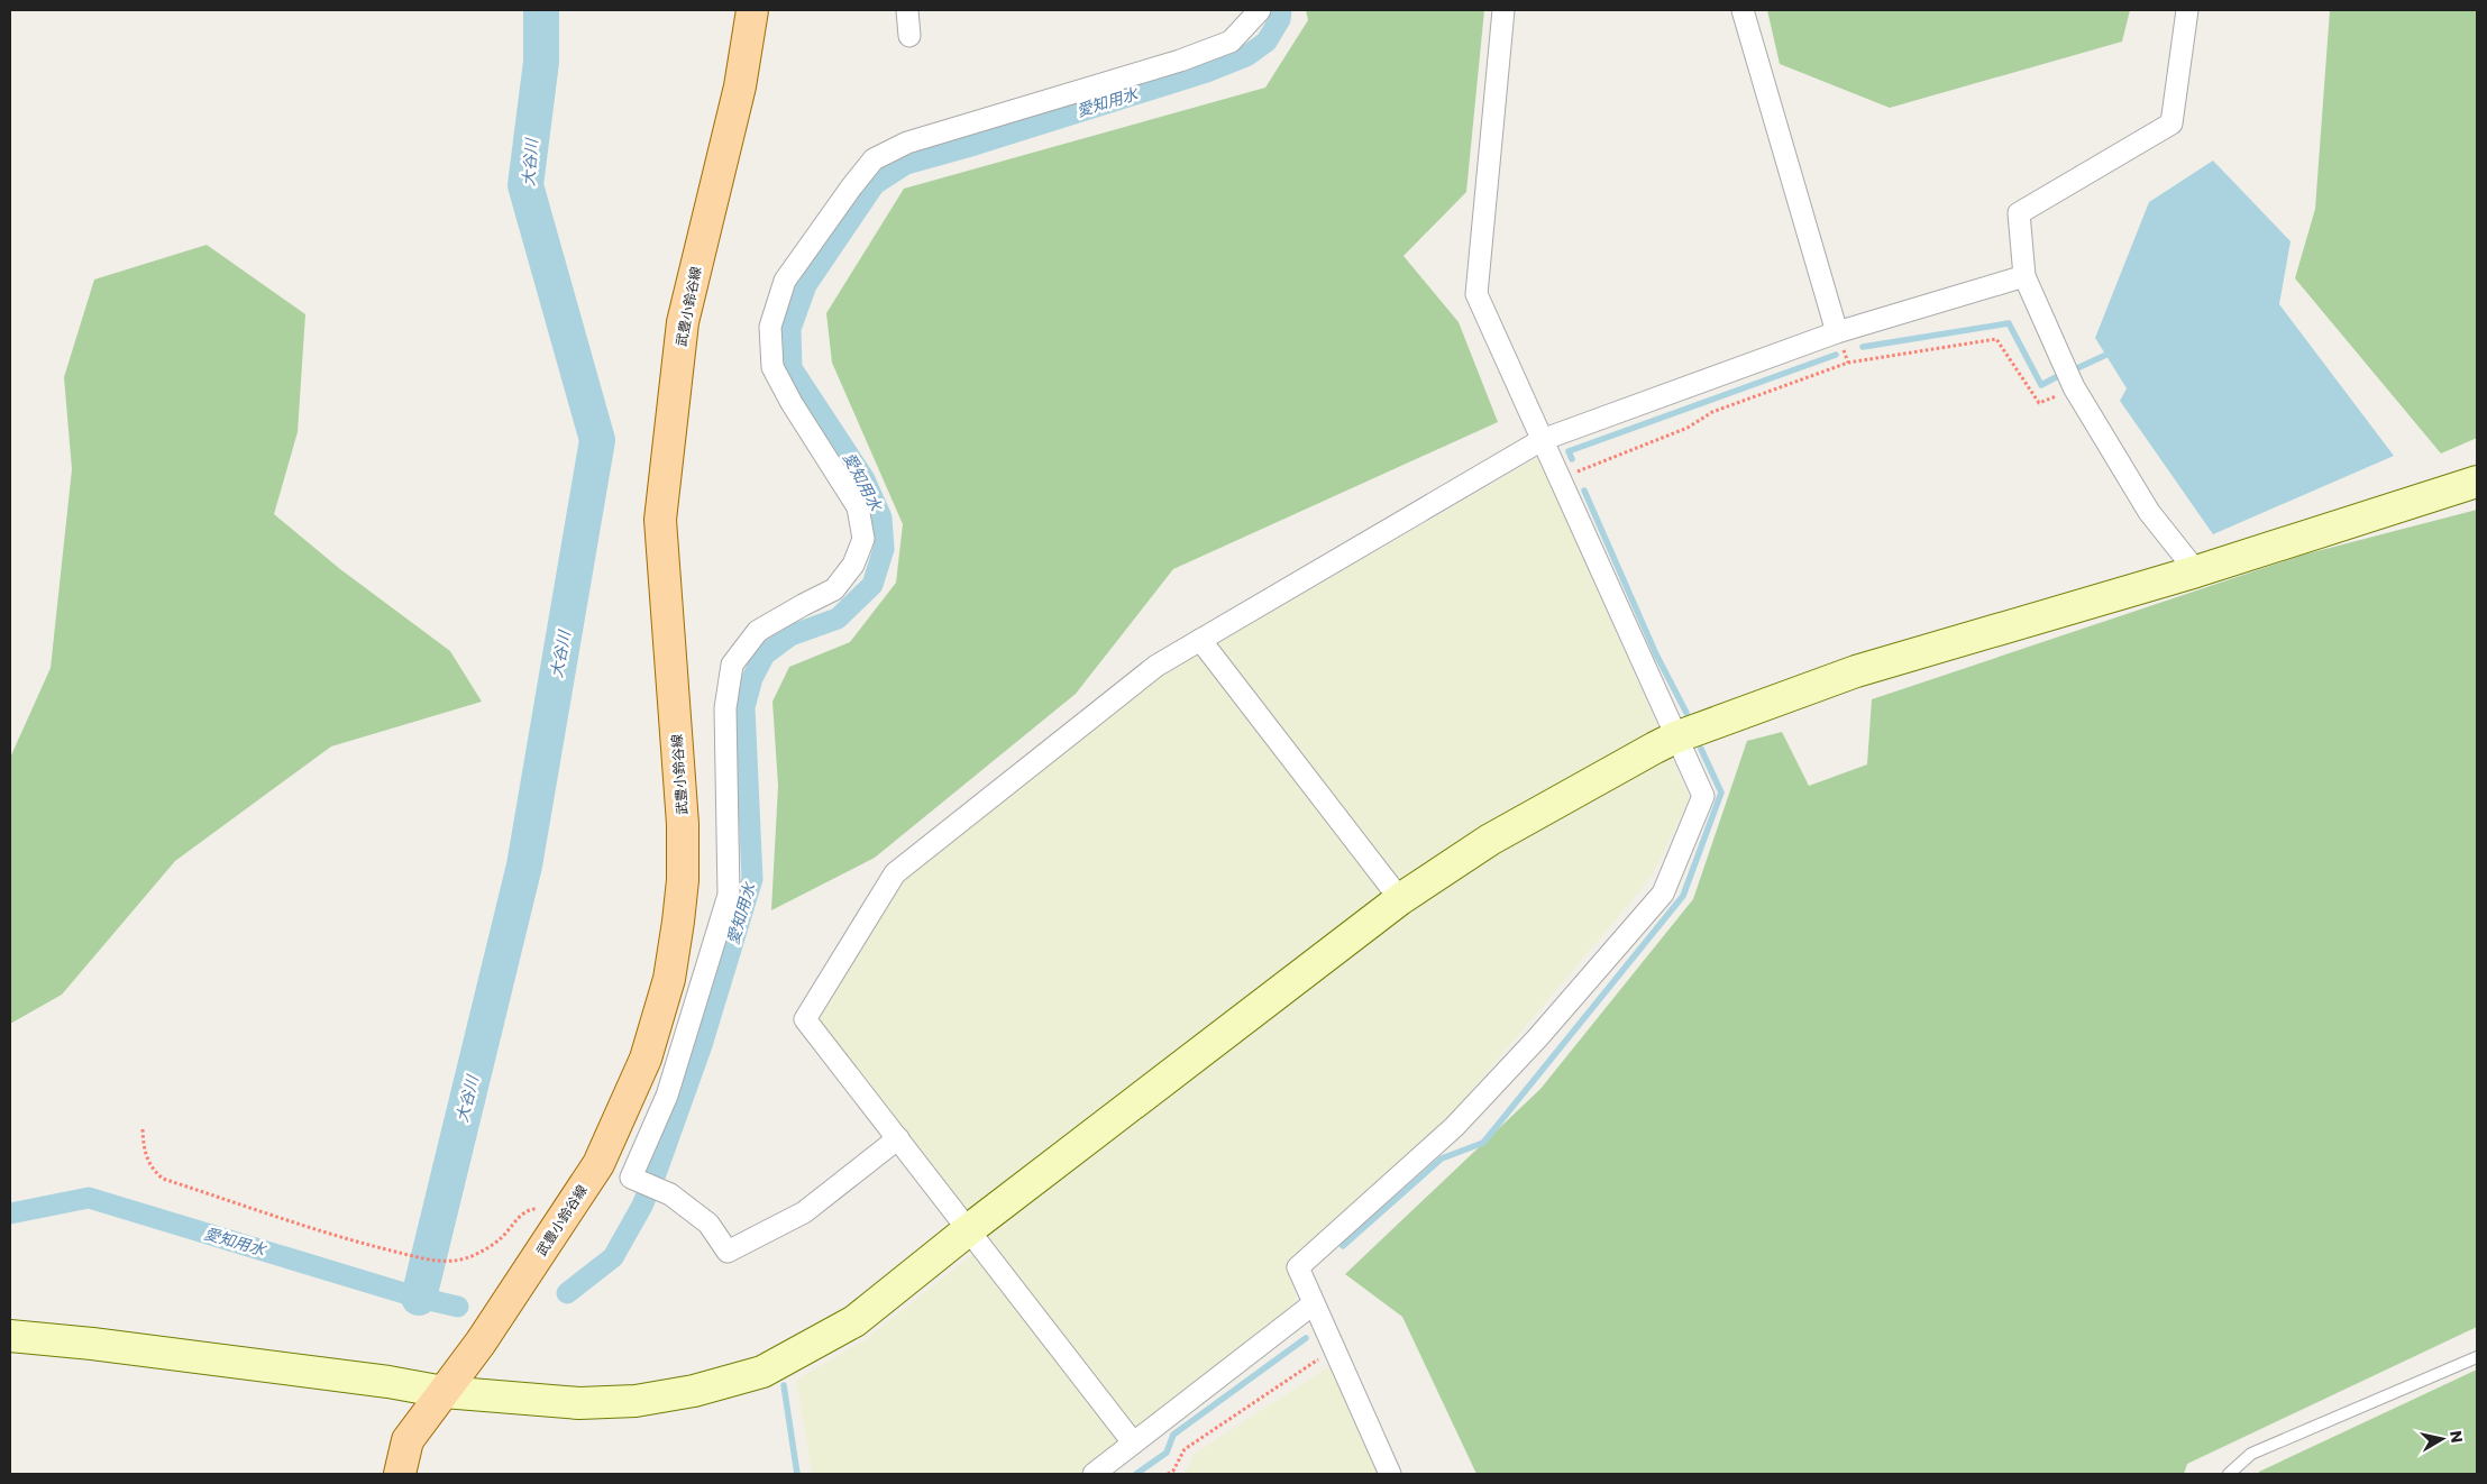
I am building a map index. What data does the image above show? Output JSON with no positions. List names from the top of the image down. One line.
{"streets":{"main road":["武豊小鈴谷線"]},"water":["愛知用水","大谷川"],"north":"right"}
